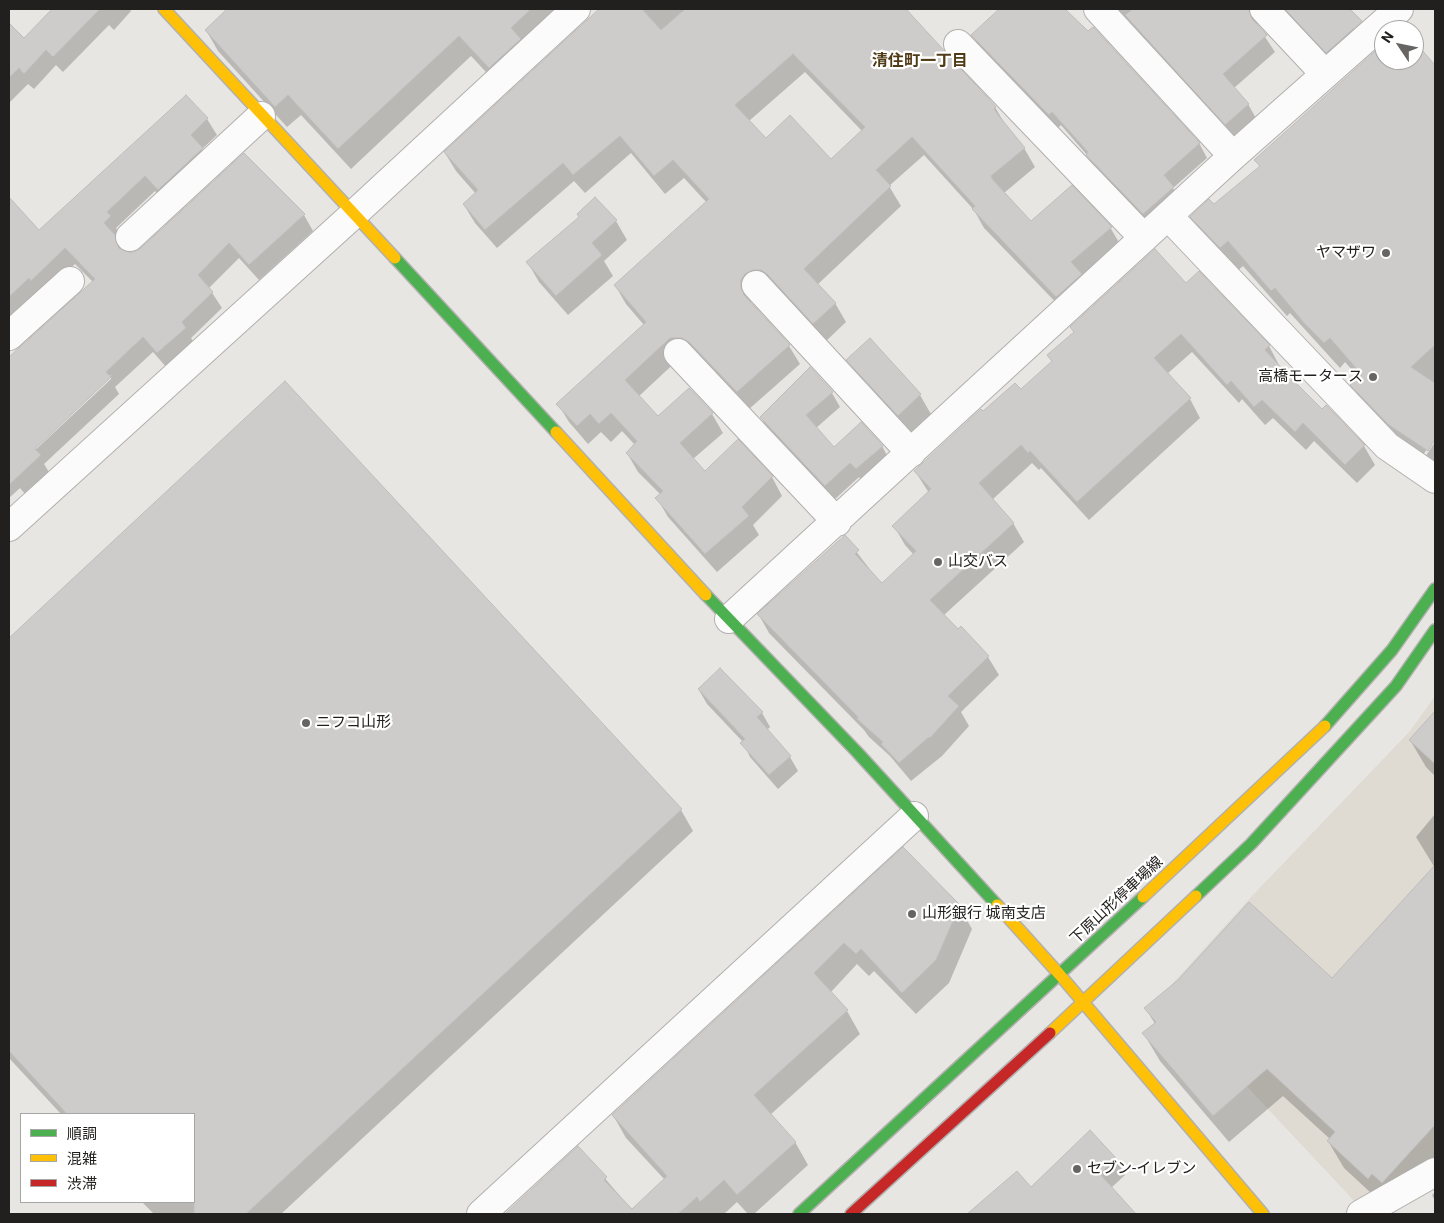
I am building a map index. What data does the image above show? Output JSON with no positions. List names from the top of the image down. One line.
{"streets":{"main road":["下原山形停車場線"]},"districts":["清住町一丁目"],"places":["ヤマザワ","高橋モータース","山交バス","ニフコ山形","山形銀行 城南支店","セブン-イレブン"],"legend":["順調","混雑","渋滞"],"north":"top left"}
